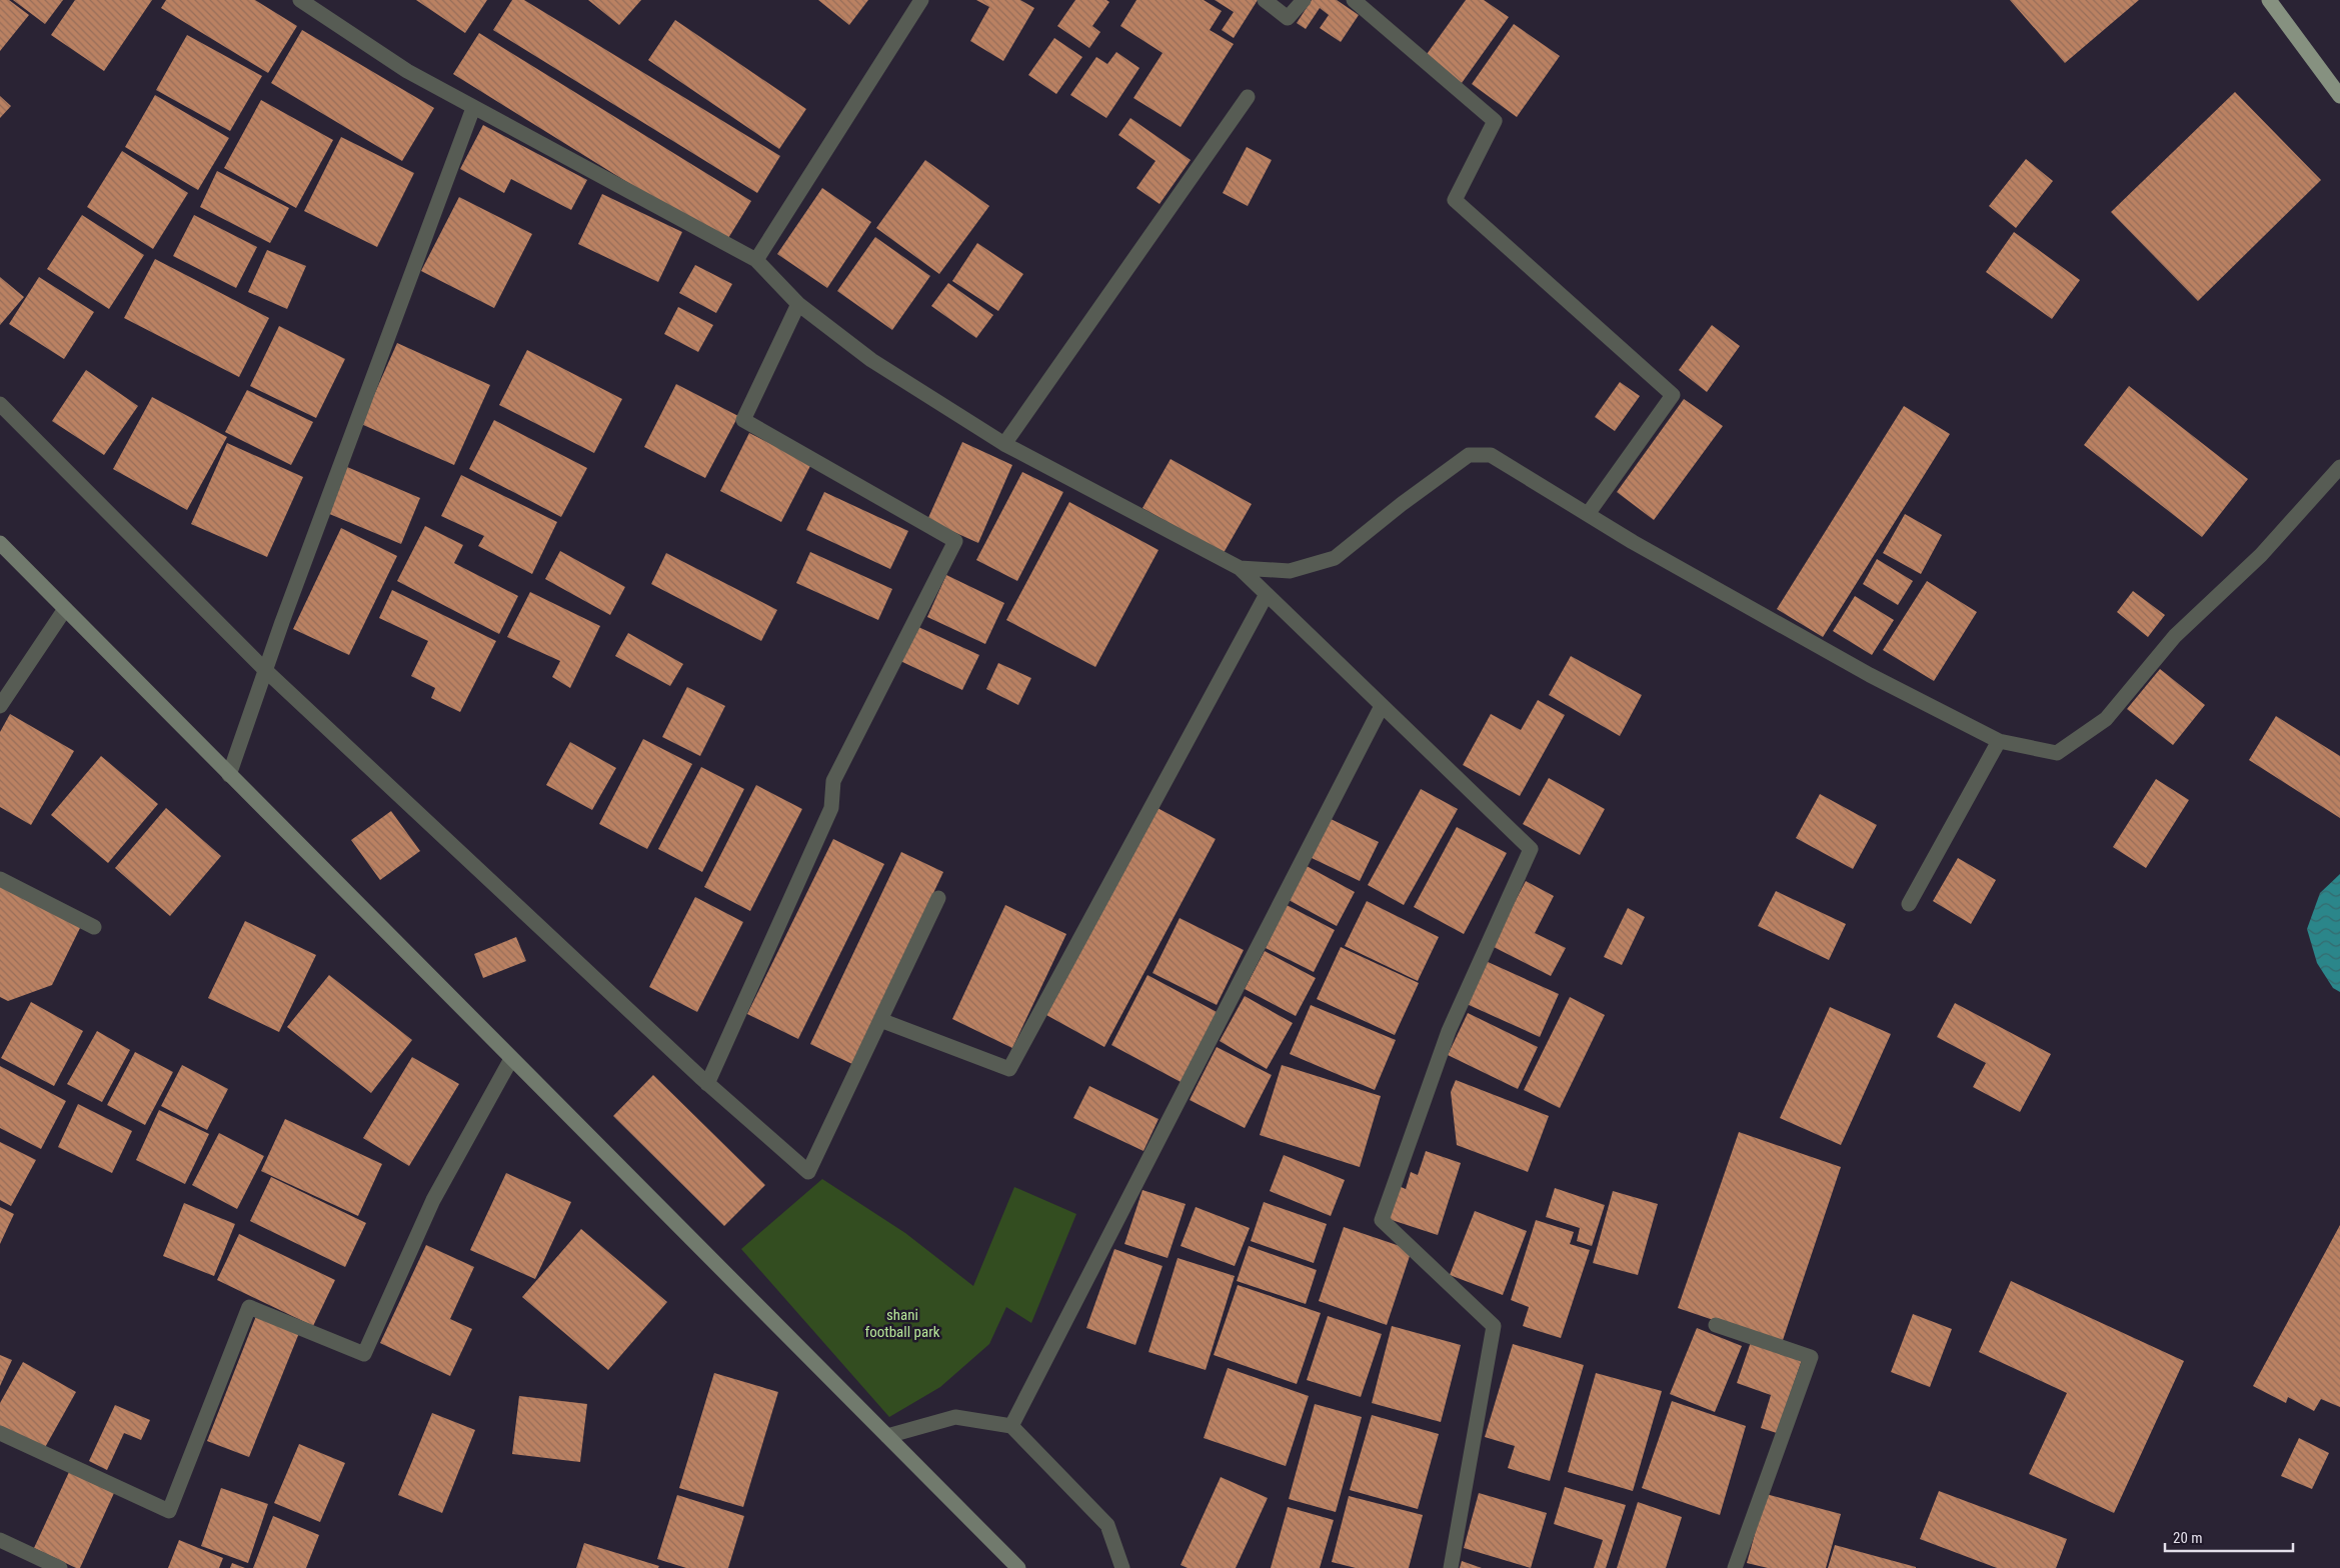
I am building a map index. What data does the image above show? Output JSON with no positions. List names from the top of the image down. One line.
{"parks":["shani football park"],"scale_bar":"20 m"}
